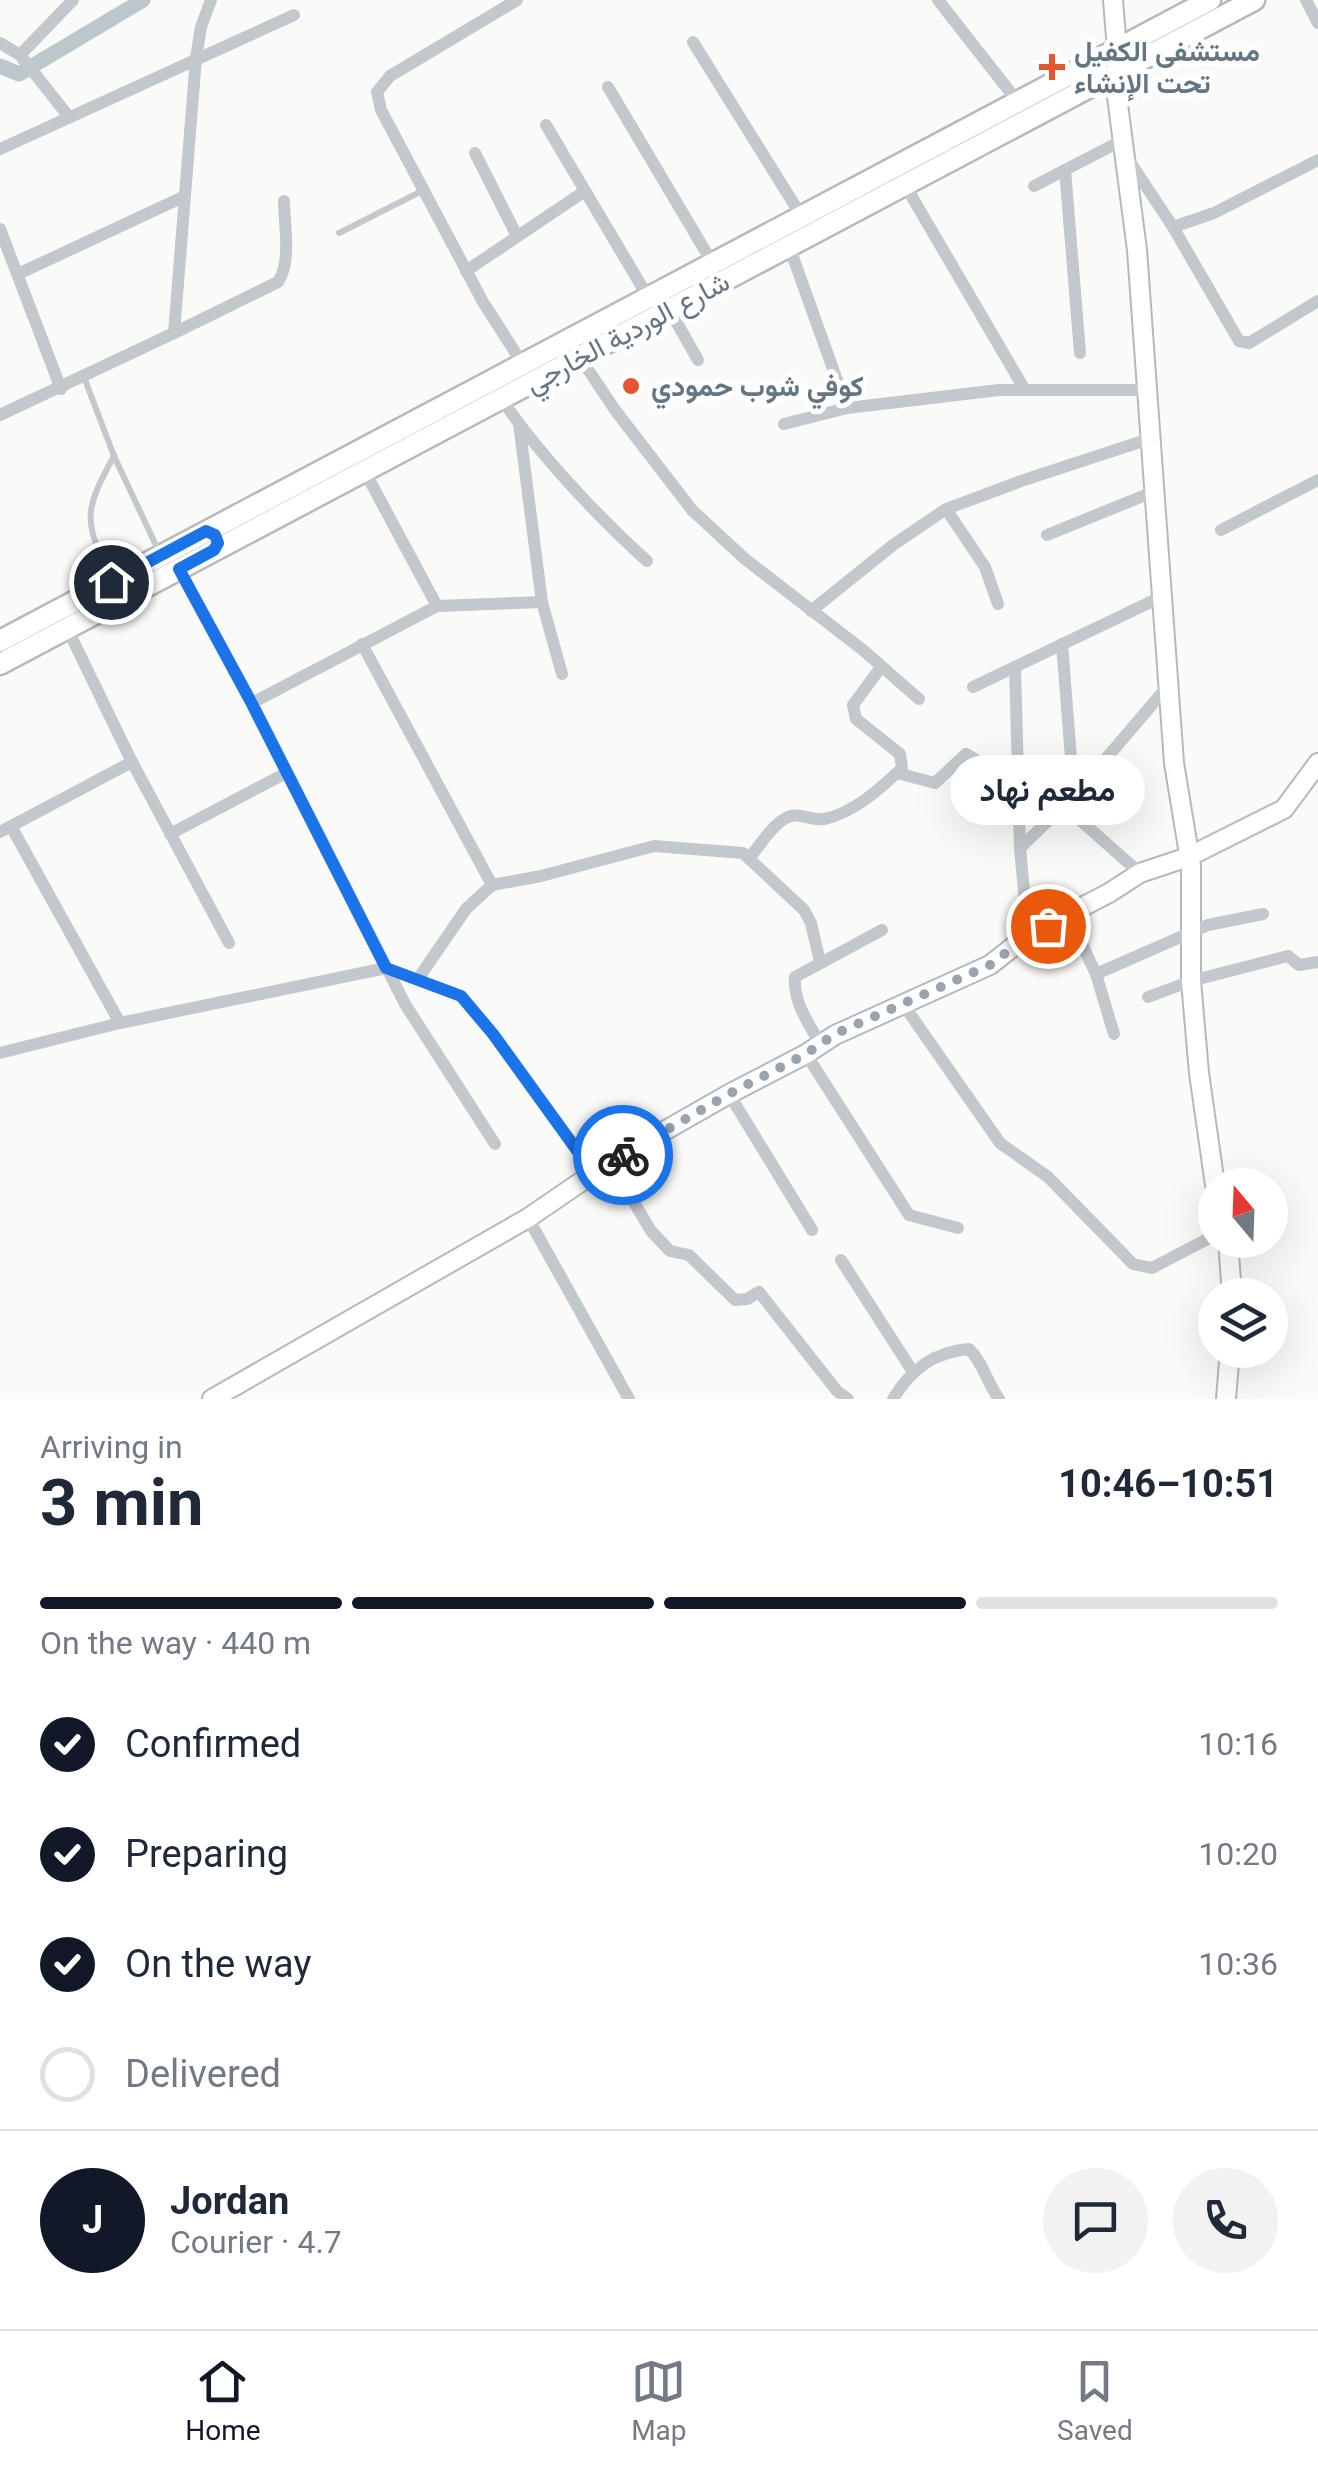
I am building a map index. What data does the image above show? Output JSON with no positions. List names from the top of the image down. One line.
{"streets":{"main road":["شارع الوردية الخارجي"]},"places":{"health":["مستشفى الكفيل تحت الإنشاء"],"other":["كوفي شوب حمودي","مطعم نهاد"]},"north":"top","page":{"bubble":"مطعم نهاد","heading":["3 min","Arriving in","10:46–10:51"],"panel":["Jordan","Courier · 4.7"],"bar":"On the way · 440 m","list":[["Confirmed","10:16"],["Preparing","10:20"],["On the way","10:36"],"Delivered"],"round":"J","tabs":["Home","Map","Saved"]}}
